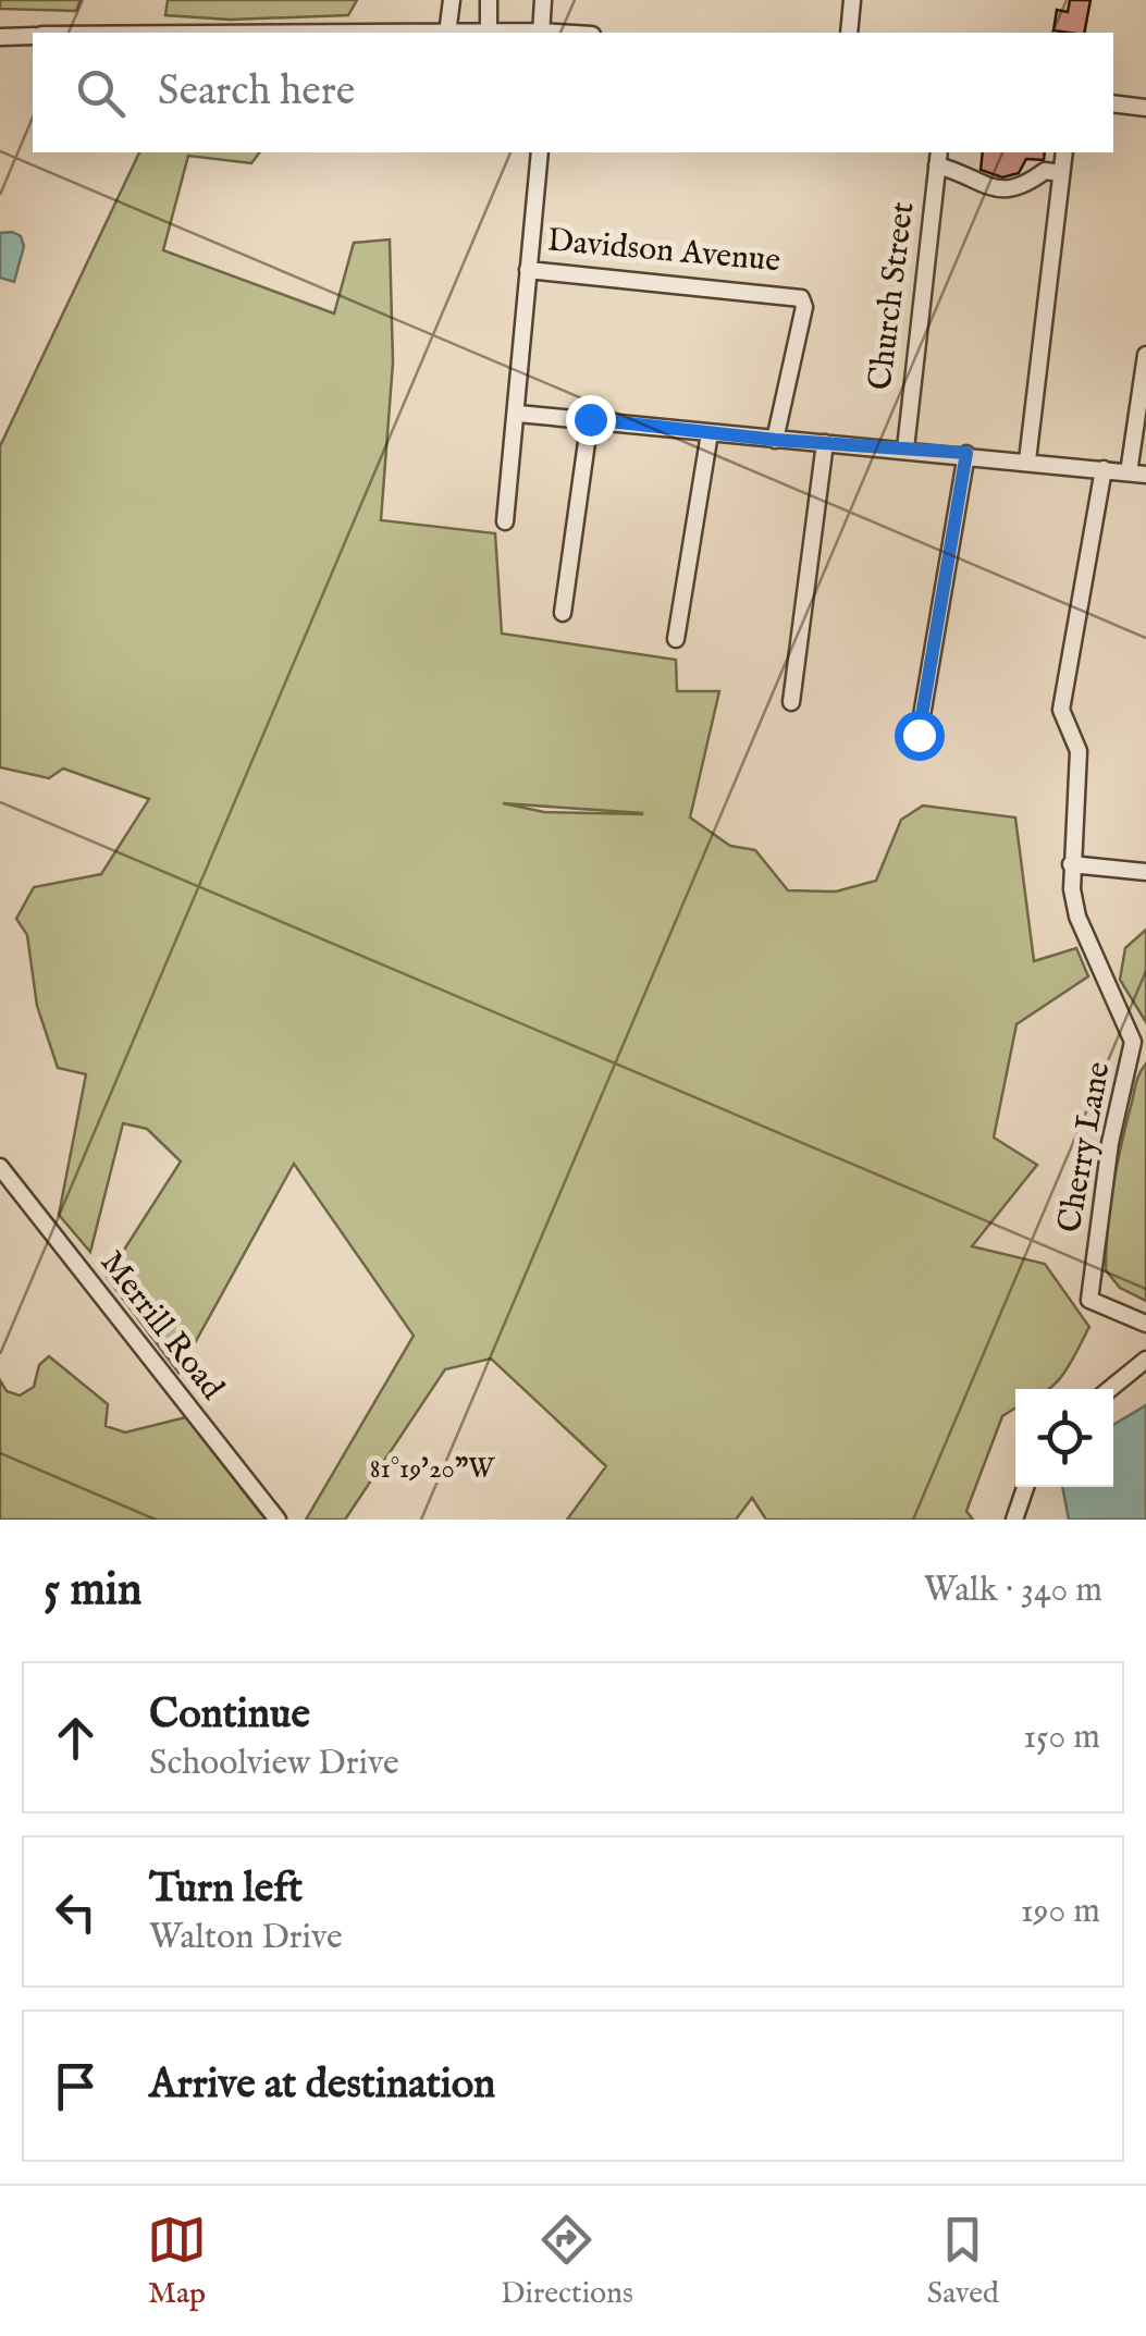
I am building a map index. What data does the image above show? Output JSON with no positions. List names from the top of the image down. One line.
{"streets":{"street":["Davidson Avenue","Church Street","Cherry Lane","Merrill Road"]},"page":{"search":"Search here","heading":["5 min","Walk · 340 m"],"list":[["Continue","Schoolview Drive","150 m"],["Turn left","Walton Drive","190 m"],"Arrive at destination"],"nav":["Map","Directions","Saved"]},"coordinates":["81°19'20\"W"]}
